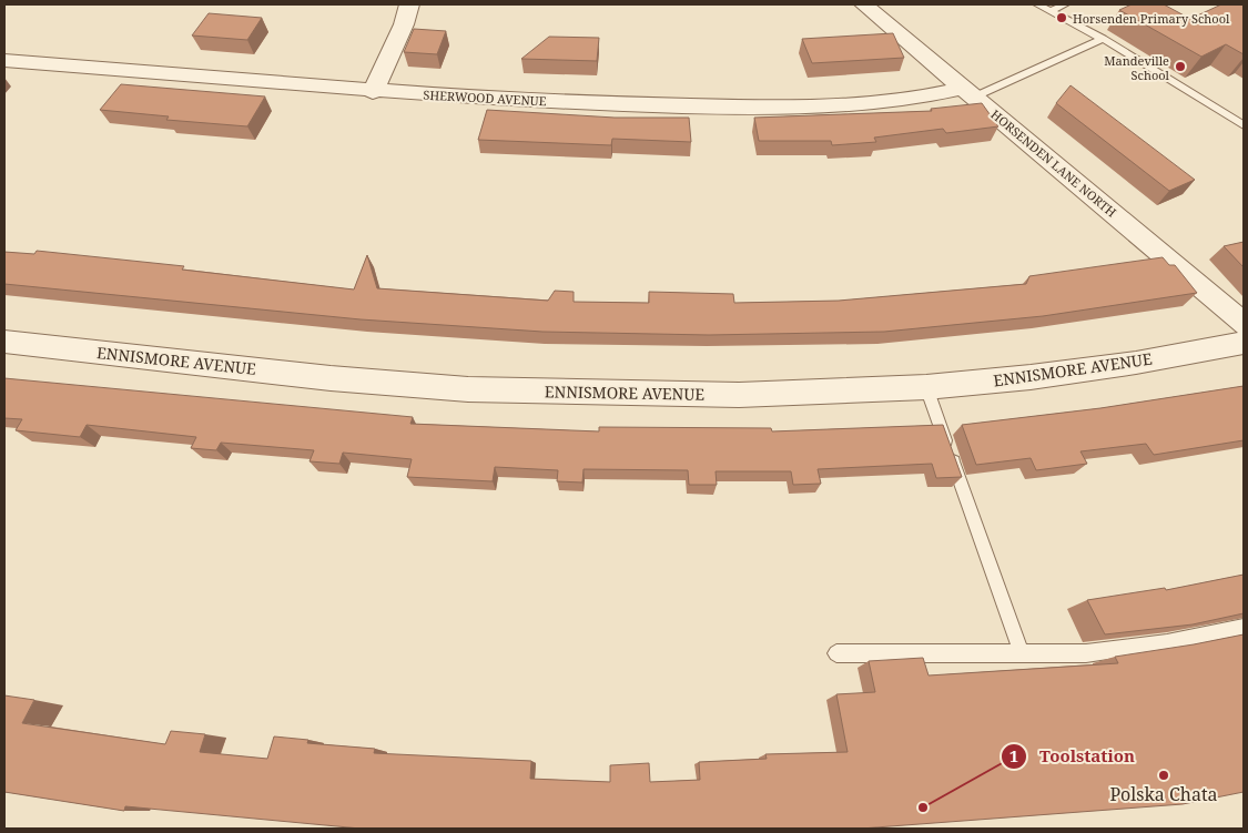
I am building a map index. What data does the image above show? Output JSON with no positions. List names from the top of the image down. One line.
{"streets":{"street":["SHERWOOD AVENUE","HORSENDEN LANE NORTH","ENNISMORE AVENUE"]},"crossings":[["SHERWOOD AVENUE","HORSENDEN LANE NORTH"]],"places":["Horsenden Primary School","Mandeville School","Polska Chata","Toolstation"]}
